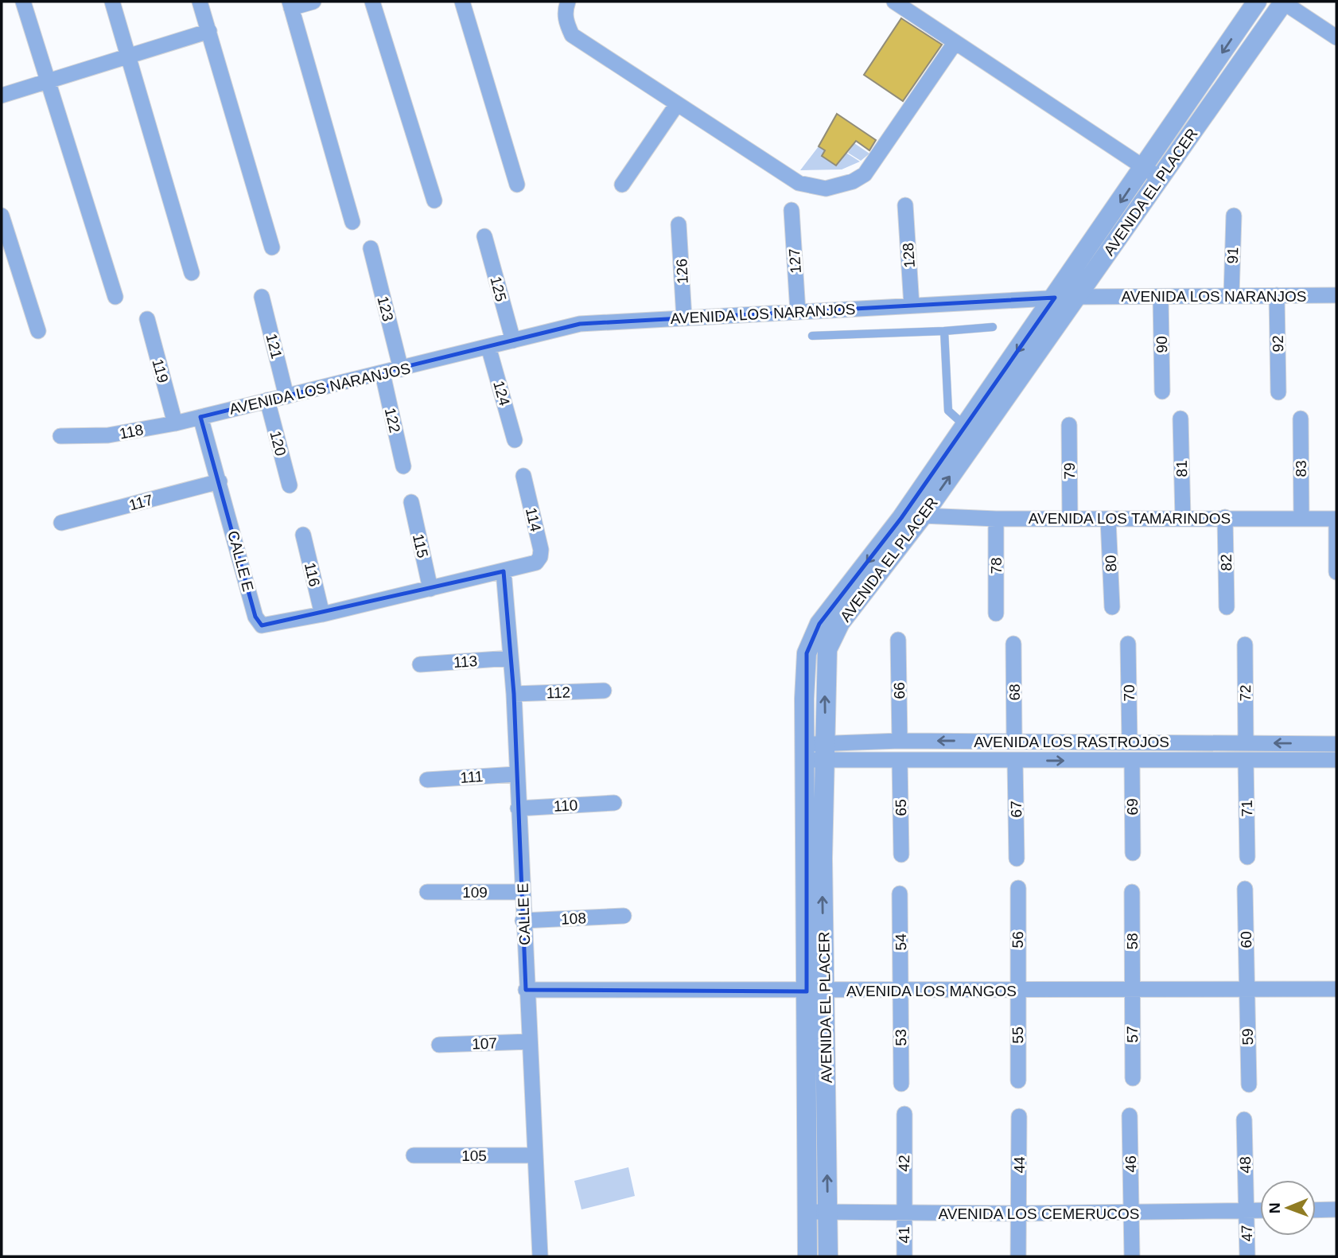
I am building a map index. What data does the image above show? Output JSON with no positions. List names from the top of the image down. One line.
{"streets":{"street":["AVENIDA EL PLACER","128","91","127","126","125","AVENIDA LOS NARANJOS","123","92","90","121","119","124","122","118","120","81","83","79","117","AVENIDA LOS TAMARINDOS","114","115","CALLE E","82","80","78","116","113","66","112","68","70","72","AVENIDA LOS RASTROJOS","111","110","69","65","71","67","109","108","56","60","58","54","AVENIDA LOS MANGOS","57","55","59","53","107","105","42","46","44","48","AVENIDA LOS CEMERUCOS","47","41"]},"crossings":[["AVENIDA EL PLACER","AVENIDA LOS NARANJOS"],["AVENIDA EL PLACER","AVENIDA LOS TAMARINDOS"],["AVENIDA EL PLACER","AVENIDA LOS RASTROJOS"],["AVENIDA EL PLACER","AVENIDA LOS MANGOS"],["AVENIDA EL PLACER","AVENIDA LOS CEMERUCOS"],["128","AVENIDA LOS NARANJOS"],["91","AVENIDA LOS NARANJOS"],["127","AVENIDA LOS NARANJOS"],["126","AVENIDA LOS NARANJOS"],["125","AVENIDA LOS NARANJOS"],["AVENIDA LOS NARANJOS","123"],["AVENIDA LOS NARANJOS","92"],["AVENIDA LOS NARANJOS","90"],["AVENIDA LOS NARANJOS","121"],["AVENIDA LOS NARANJOS","124"],["AVENIDA LOS NARANJOS","122"],["AVENIDA LOS NARANJOS","118"],["AVENIDA LOS NARANJOS","120"],["AVENIDA LOS NARANJOS","CALLE E"],["119","118"],["118","CALLE E"],["81","AVENIDA LOS TAMARINDOS"],["83","AVENIDA LOS TAMARINDOS"],["79","AVENIDA LOS TAMARINDOS"],["117","CALLE E"],["AVENIDA LOS TAMARINDOS","82"],["AVENIDA LOS TAMARINDOS","80"],["AVENIDA LOS TAMARINDOS","78"],["114","CALLE E"],["115","CALLE E"],["CALLE E","116"],["CALLE E","113"],["CALLE E","112"],["CALLE E","111"],["CALLE E","110"],["CALLE E","109"],["CALLE E","108"],["CALLE E","AVENIDA LOS MANGOS"],["CALLE E","107"],["CALLE E","105"],["66","AVENIDA LOS RASTROJOS"],["68","AVENIDA LOS RASTROJOS"],["70","AVENIDA LOS RASTROJOS"],["72","AVENIDA LOS RASTROJOS"],["AVENIDA LOS RASTROJOS","69"],["AVENIDA LOS RASTROJOS","65"],["AVENIDA LOS RASTROJOS","71"],["AVENIDA LOS RASTROJOS","67"],["56","AVENIDA LOS MANGOS"],["56","55"],["60","AVENIDA LOS MANGOS"],["60","59"],["58","AVENIDA LOS MANGOS"],["58","57"],["54","AVENIDA LOS MANGOS"],["54","53"],["AVENIDA LOS MANGOS","57"],["AVENIDA LOS MANGOS","55"],["AVENIDA LOS MANGOS","59"],["AVENIDA LOS MANGOS","53"],["42","AVENIDA LOS CEMERUCOS"],["42","41"],["46","AVENIDA LOS CEMERUCOS"],["44","AVENIDA LOS CEMERUCOS"],["48","AVENIDA LOS CEMERUCOS"],["48","47"],["AVENIDA LOS CEMERUCOS","47"],["AVENIDA LOS CEMERUCOS","41"]],"north":"left"}
